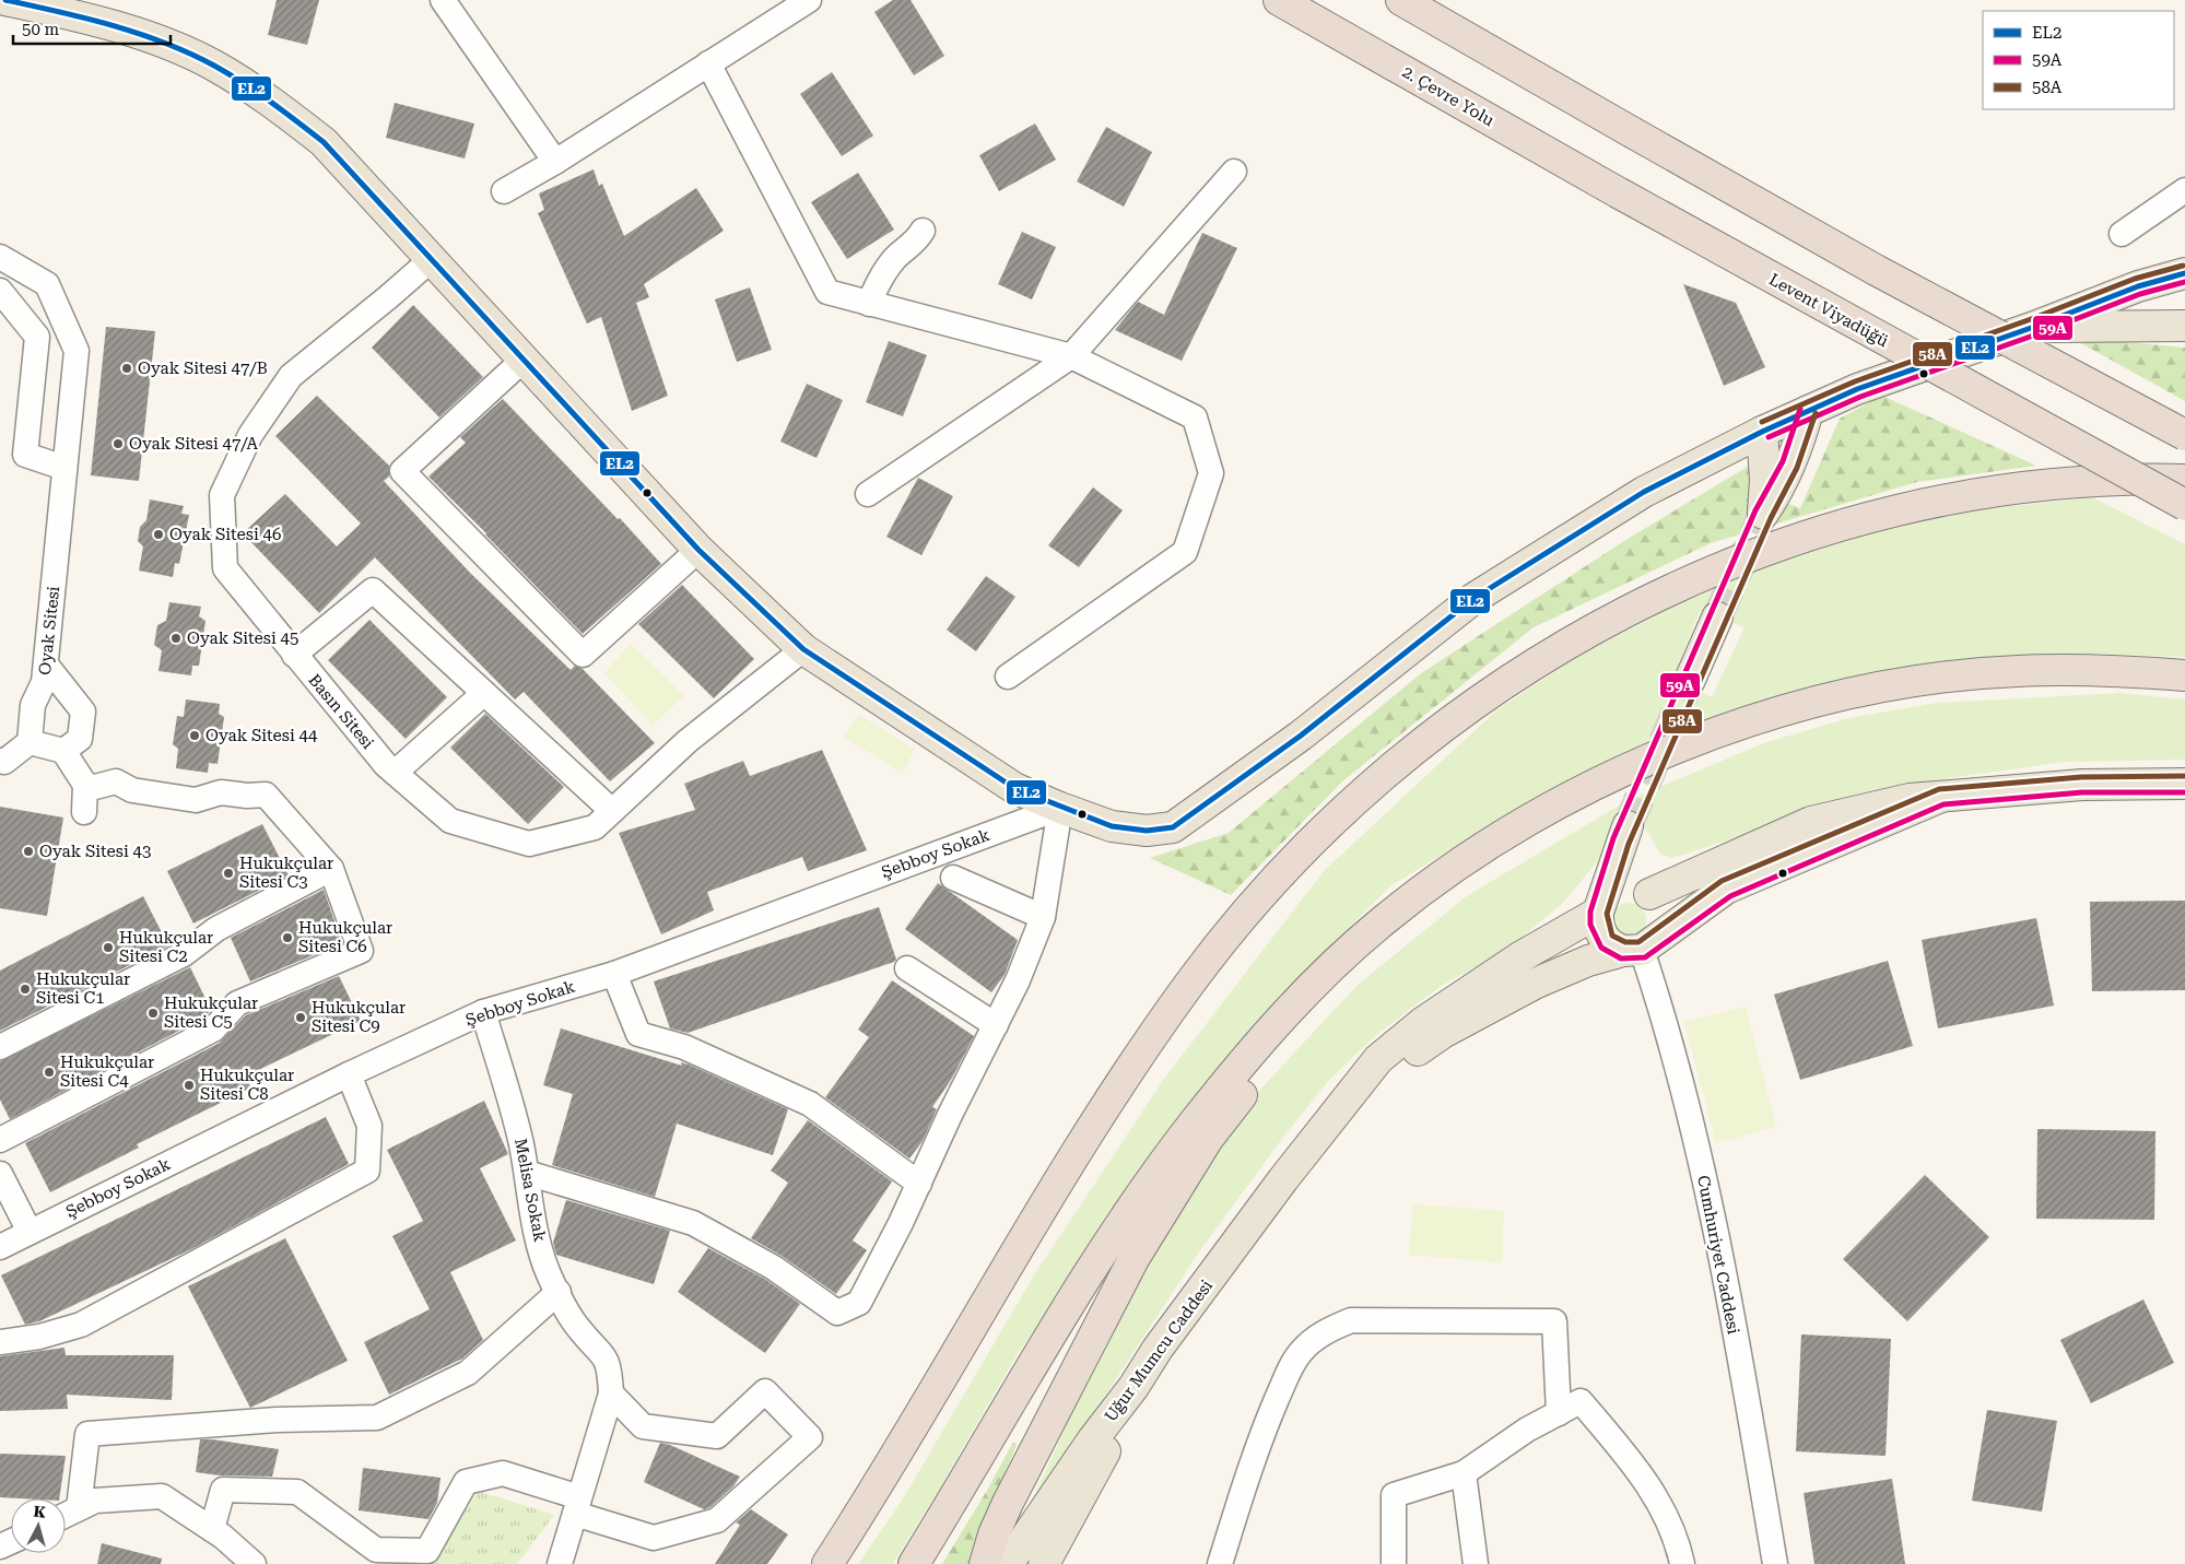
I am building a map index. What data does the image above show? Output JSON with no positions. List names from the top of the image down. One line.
{"streets":{"highway":["2. Çevre Yolu","Levent Viyadüğü"],"main road":["Uğur Mumcu Caddesi"],"street":["Oyak Sitesi","Basın Sitesi","Şebboy Sokak","Melisa Sokak","Cumhuriyet Caddesi"]},"crossings":[["2. Çevre Yolu","Levent Viyadüğü"],["Şebboy Sokak","Melisa Sokak"]],"places":["Oyak Sitesi 47/B","Oyak Sitesi 47/A","Oyak Sitesi 46","Oyak Sitesi 45","Oyak Sitesi 44","Oyak Sitesi 43","Hukukçular Sitesi C3","Hukukçular Sitesi C6","Hukukçular Sitesi C2","Hukukçular Sitesi C1","Hukukçular Sitesi C5","Hukukçular Sitesi C9","Hukukçular Sitesi C4","Hukukçular Sitesi C8"],"lines":["transit line EL2","transit line 58A","transit line 59A"],"legend":["EL2","59A","58A"],"scale_bar":"50 m","north":"top"}
